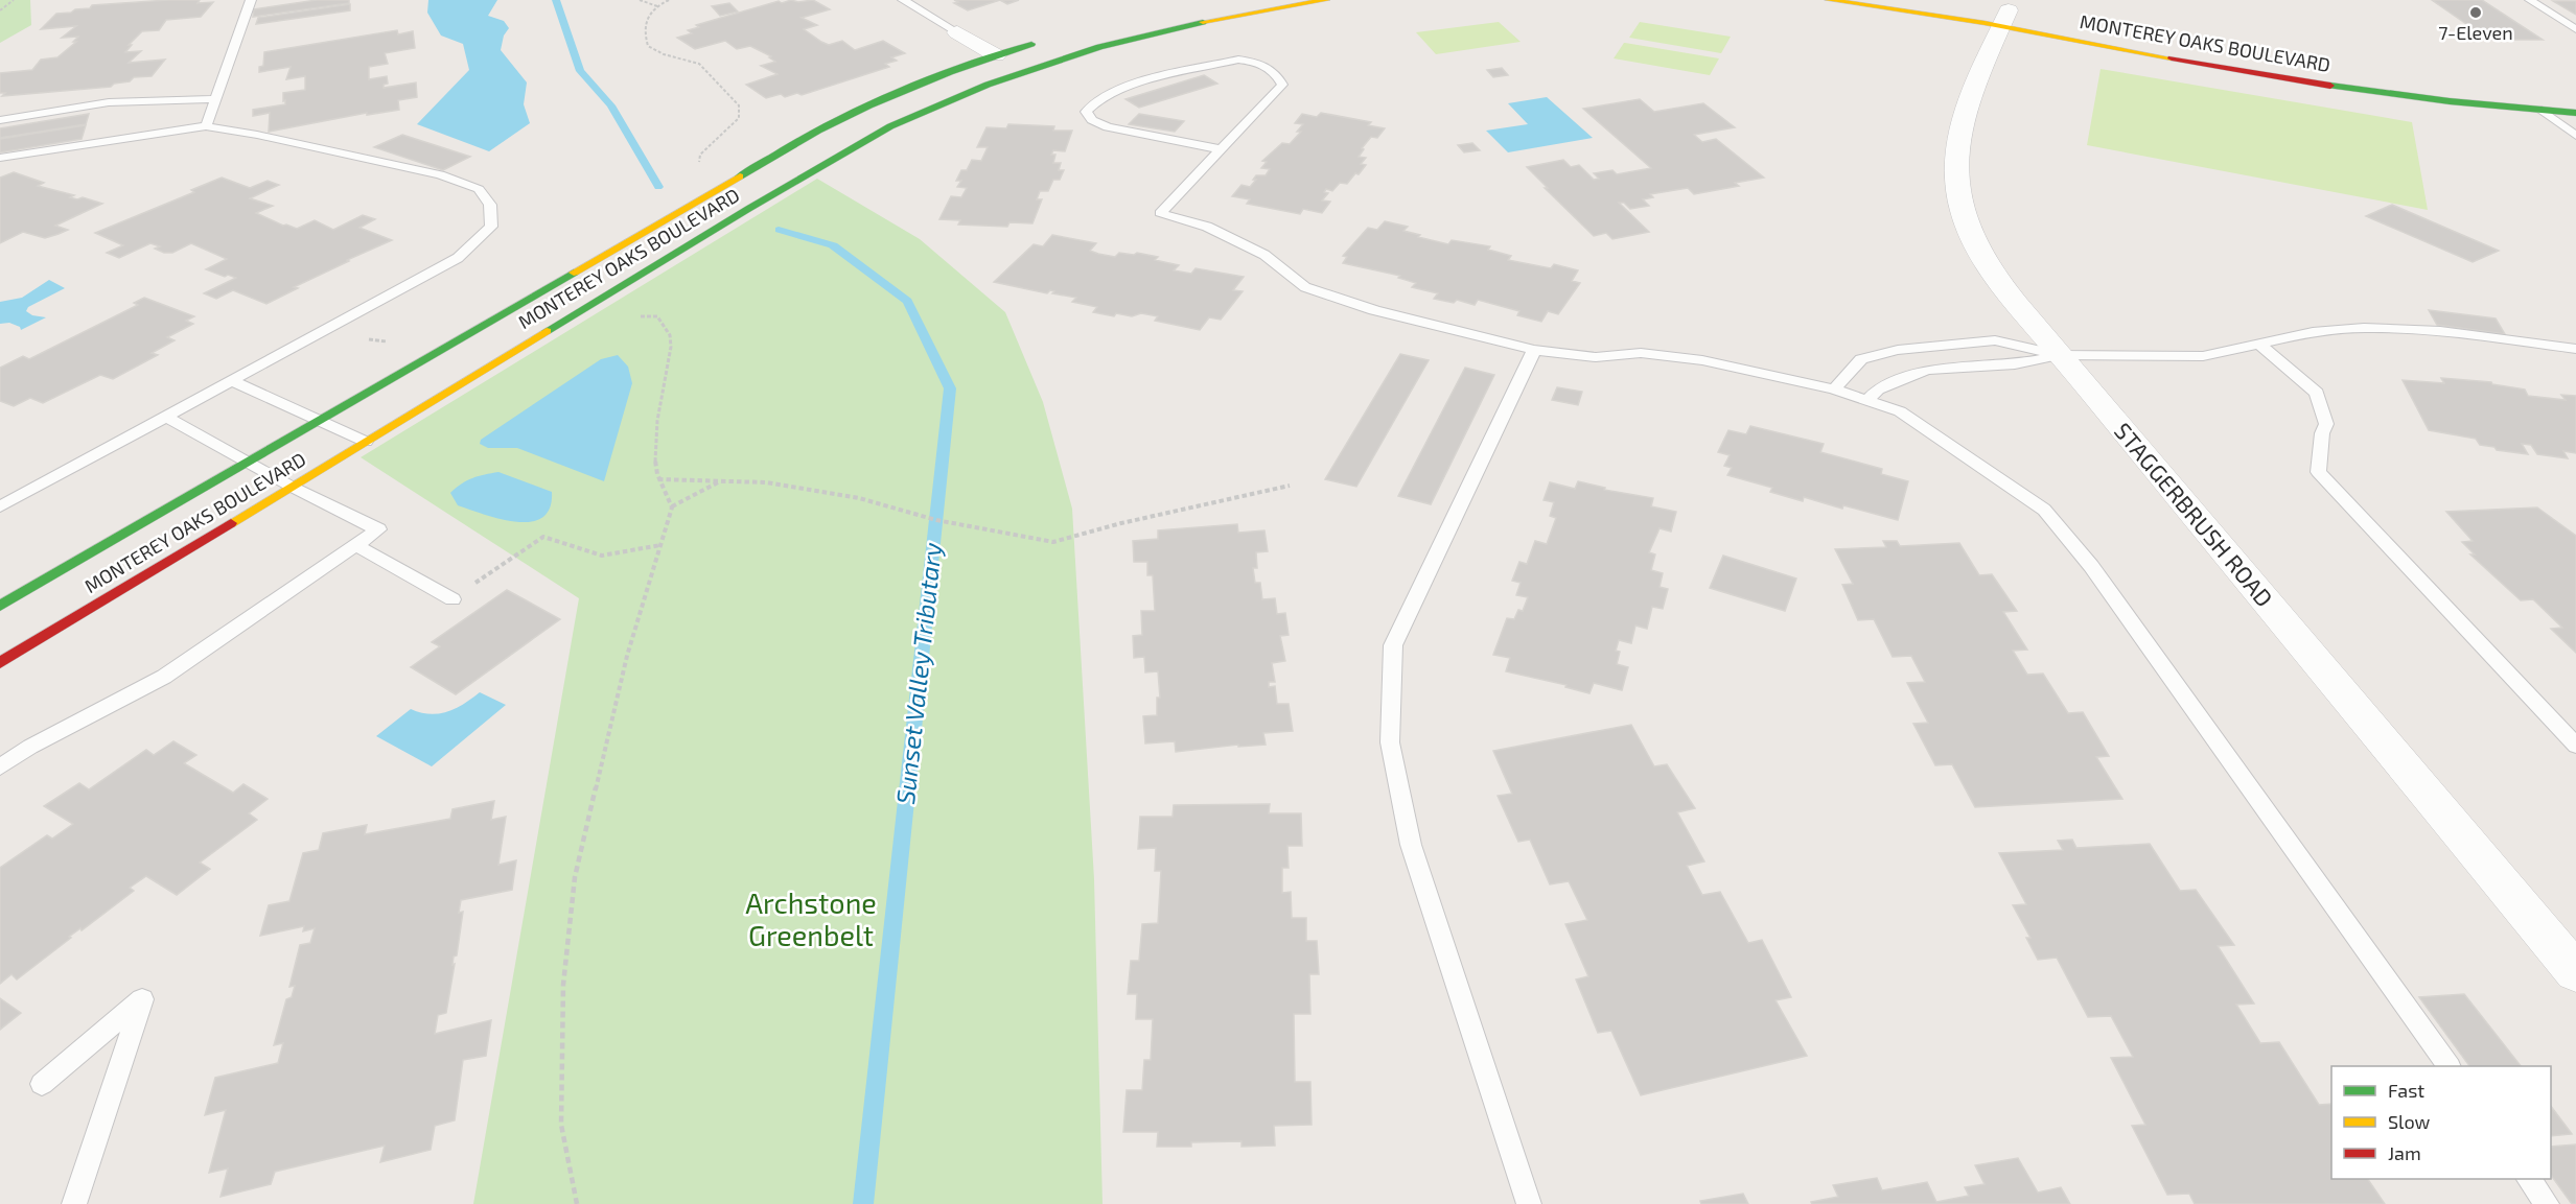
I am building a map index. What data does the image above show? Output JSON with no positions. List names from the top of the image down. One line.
{"streets":{"street":["MONTEREY OAKS BOULEVARD","STAGGERBRUSH ROAD"]},"crossings":[["MONTEREY OAKS BOULEVARD","STAGGERBRUSH ROAD"]],"water":["Sunset Valley Tributary"],"parks":["Archstone Greenbelt"],"places":["7-Eleven"],"legend":["Fast","Slow","Jam"]}
